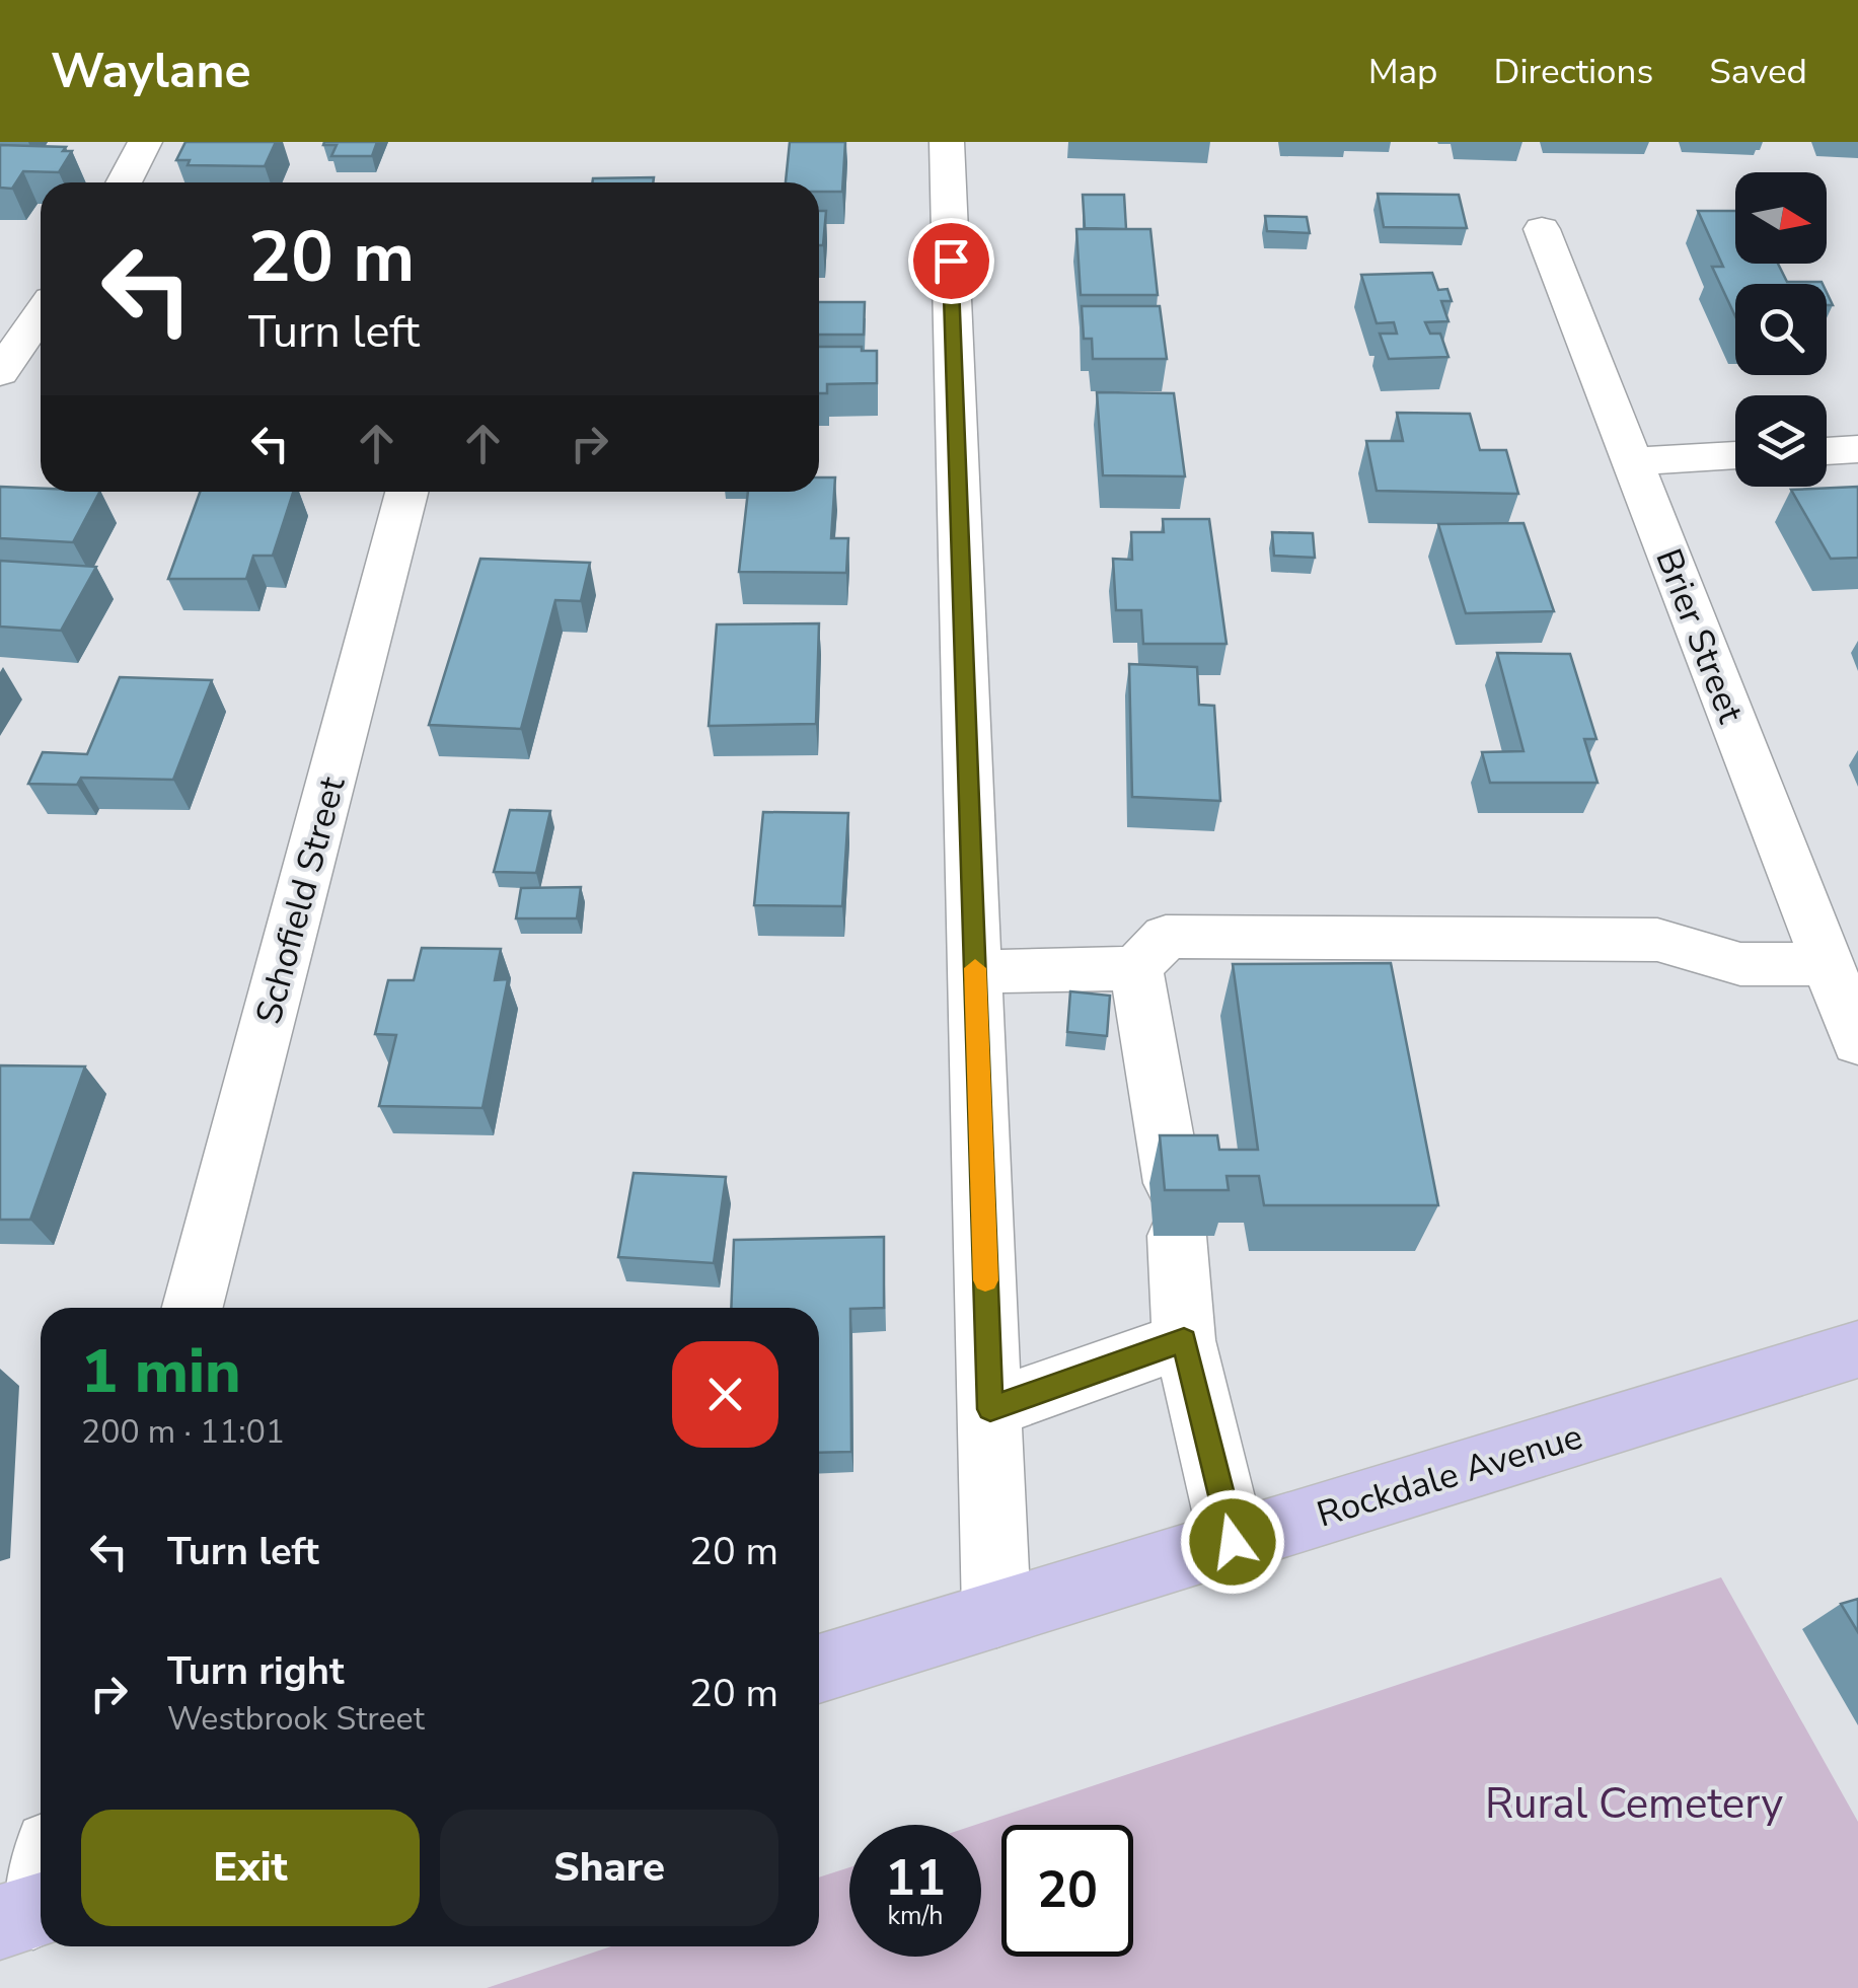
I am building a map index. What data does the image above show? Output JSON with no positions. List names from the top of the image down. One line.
{"streets":{"main road":["Rockdale Avenue"],"street":["Brier Street","Schofield Street"]},"parks":["Rural Cemetery"],"north":"right","page":{"header":"Waylane","nav":["Map","Directions","Saved"],"turn":["20 m","Turn left"],"heading":["1 min","200 m · 11:01"],"list":[{"name":"Turn left","value":"20 m"},{"name":"Turn right","note":"Westbrook Street","value":"20 m"}],"buttons":["Exit","Share"],"speed":"11 km/h","limit":"20"}}
